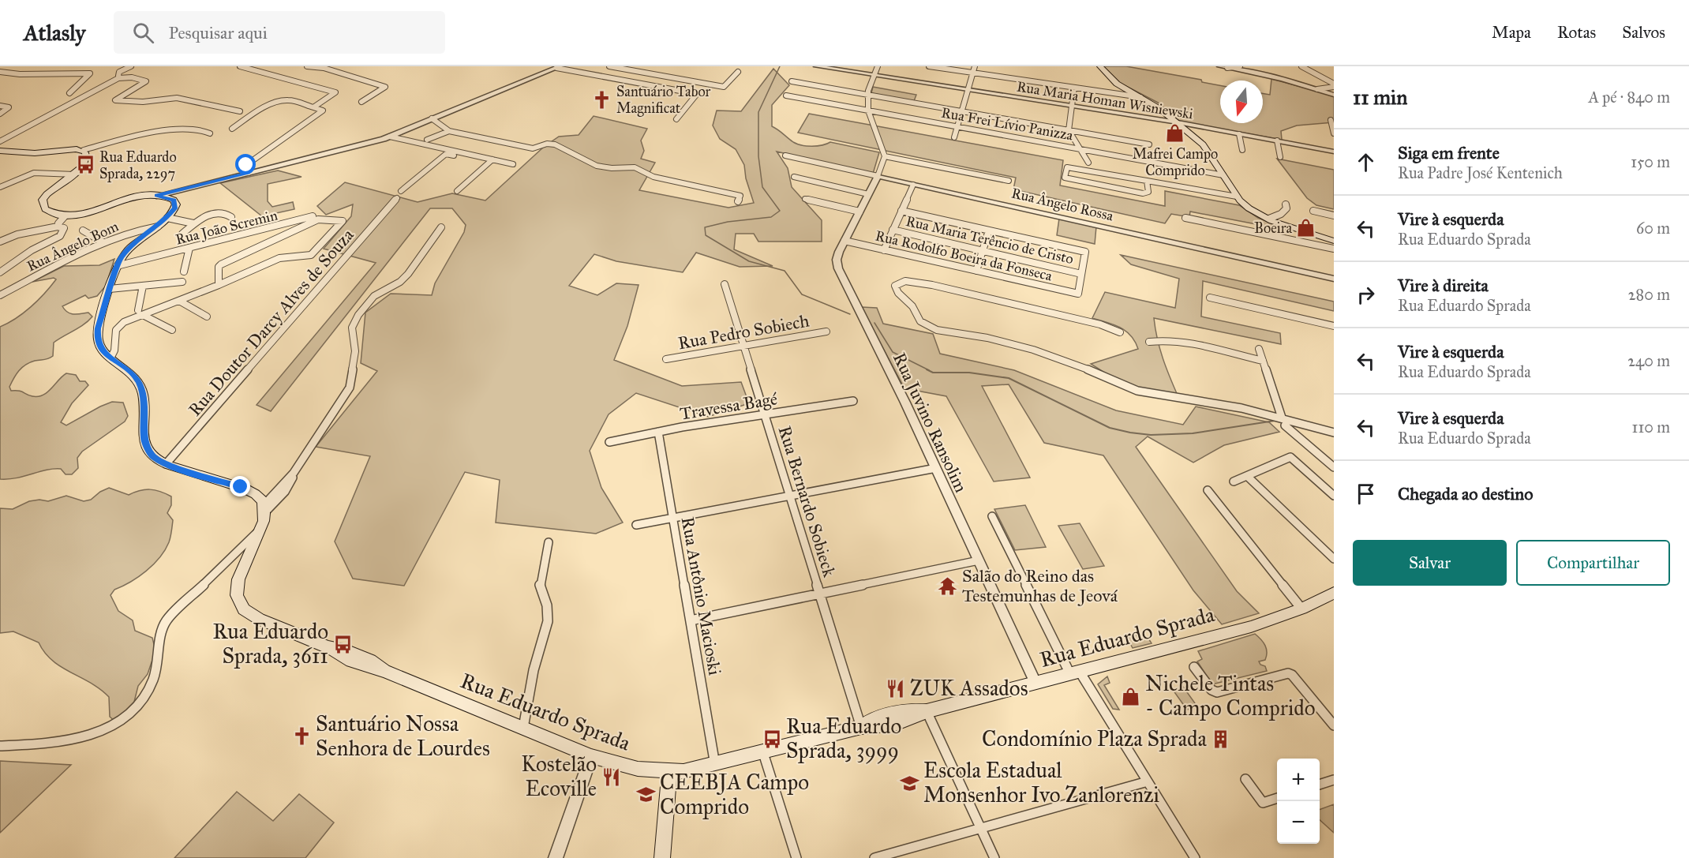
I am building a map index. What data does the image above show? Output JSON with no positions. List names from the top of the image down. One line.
{"streets":{"main road":["Rua Eduardo Sprada"],"street":["Rua Maria Homan Wisniewski","Rua Frei Lívio Panizza","Rua Ângelo Rossa","Rua João Scremin","Rua Maria Terêncio de Cristo","Rua Ângelo Bom","Rua Rodolfo Boeira da Fonseca","Rua Doutor Darcy Alves de Souza","Rua Pedro Sobiech","Travessa Bagé","Rua Juvino Ransolim","Rua Bernardo Sobieck","Rua Antônio Macioski"]},"crossings":[["Rua Ângelo Rossa","Rua Juvino Ransolim"],["Rua Maria Terêncio de Cristo","Rua Rodolfo Boeira da Fonseca"],["Rua Rodolfo Boeira da Fonseca","Rua Juvino Ransolim"],["Rua Pedro Sobiech","Rua Bernardo Sobieck"],["Travessa Bagé","Rua Bernardo Sobieck"],["Travessa Bagé","Rua Antônio Macioski"],["Rua Juvino Ransolim","Rua Eduardo Sprada"],["Rua Bernardo Sobieck","Rua Eduardo Sprada"],["Rua Antônio Macioski","Rua Eduardo Sprada"]],"places":{"church":["Santuário Tabor Magnificat","Santuário Nossa Senhora de Lourdes"],"shop":["Mafrei Campo Comprido","Boeira","Nichele Tintas - Campo Comprido"],"bus stop":["Rua Eduardo Sprada, 2297","Rua Eduardo Sprada, 3611","Rua Eduardo Sprada, 3999"],"temple":["Salão do Reino das Testemunhas de Jeová"],"restaurant":["ZUK Assados","Kostelão Ecoville"],"building":["Condomínio Plaza Sprada"],"school or university":["Escola Estadual Monsenhor Ivo Zanlorenzi","CEEBJA Campo Comprido"]},"north":"bottom","page":{"header":"Atlasly","search":"Pesquisar aqui","nav":["Mapa","Rotas","Salvos"],"heading":["11 min","A pé · 840 m"],"list":[["Siga em frente","Rua Padre José Kentenich","150 m"],["Vire à esquerda","Rua Eduardo Sprada","60 m"],["Vire à direita","Rua Eduardo Sprada","280 m"],["Vire à esquerda","Rua Eduardo Sprada","240 m"],["Vire à esquerda","Rua Eduardo Sprada","110 m"],"Chegada ao destino"],"buttons":["Salvar","Compartilhar"],"map_buttons":["+","−"]}}
